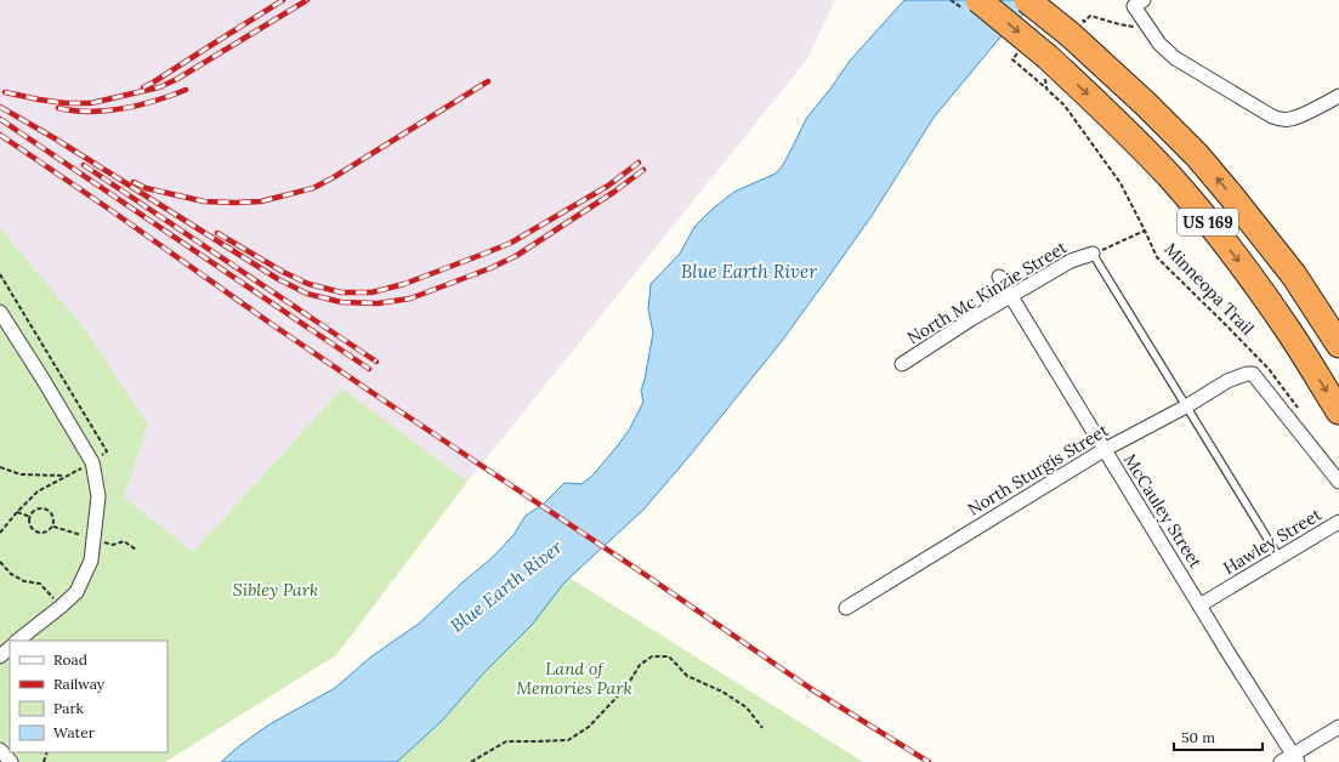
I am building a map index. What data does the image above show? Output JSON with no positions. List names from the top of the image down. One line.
{"streets":{"highway":["US 169"],"street":["North Mc Kinzie Street","North Sturgis Street","McCauley Street","Hawley Street"],"path":["Minneopa Trail"]},"crossings":[["North Mc Kinzie Street","McCauley Street"],["North Sturgis Street","McCauley Street"],["McCauley Street","Hawley Street"]],"water":["Blue Earth River"],"parks":["Sibley Park","Land of Memories Park"],"legend":["Road","Railway","Park","Water"],"scale_bar":"50 m"}
